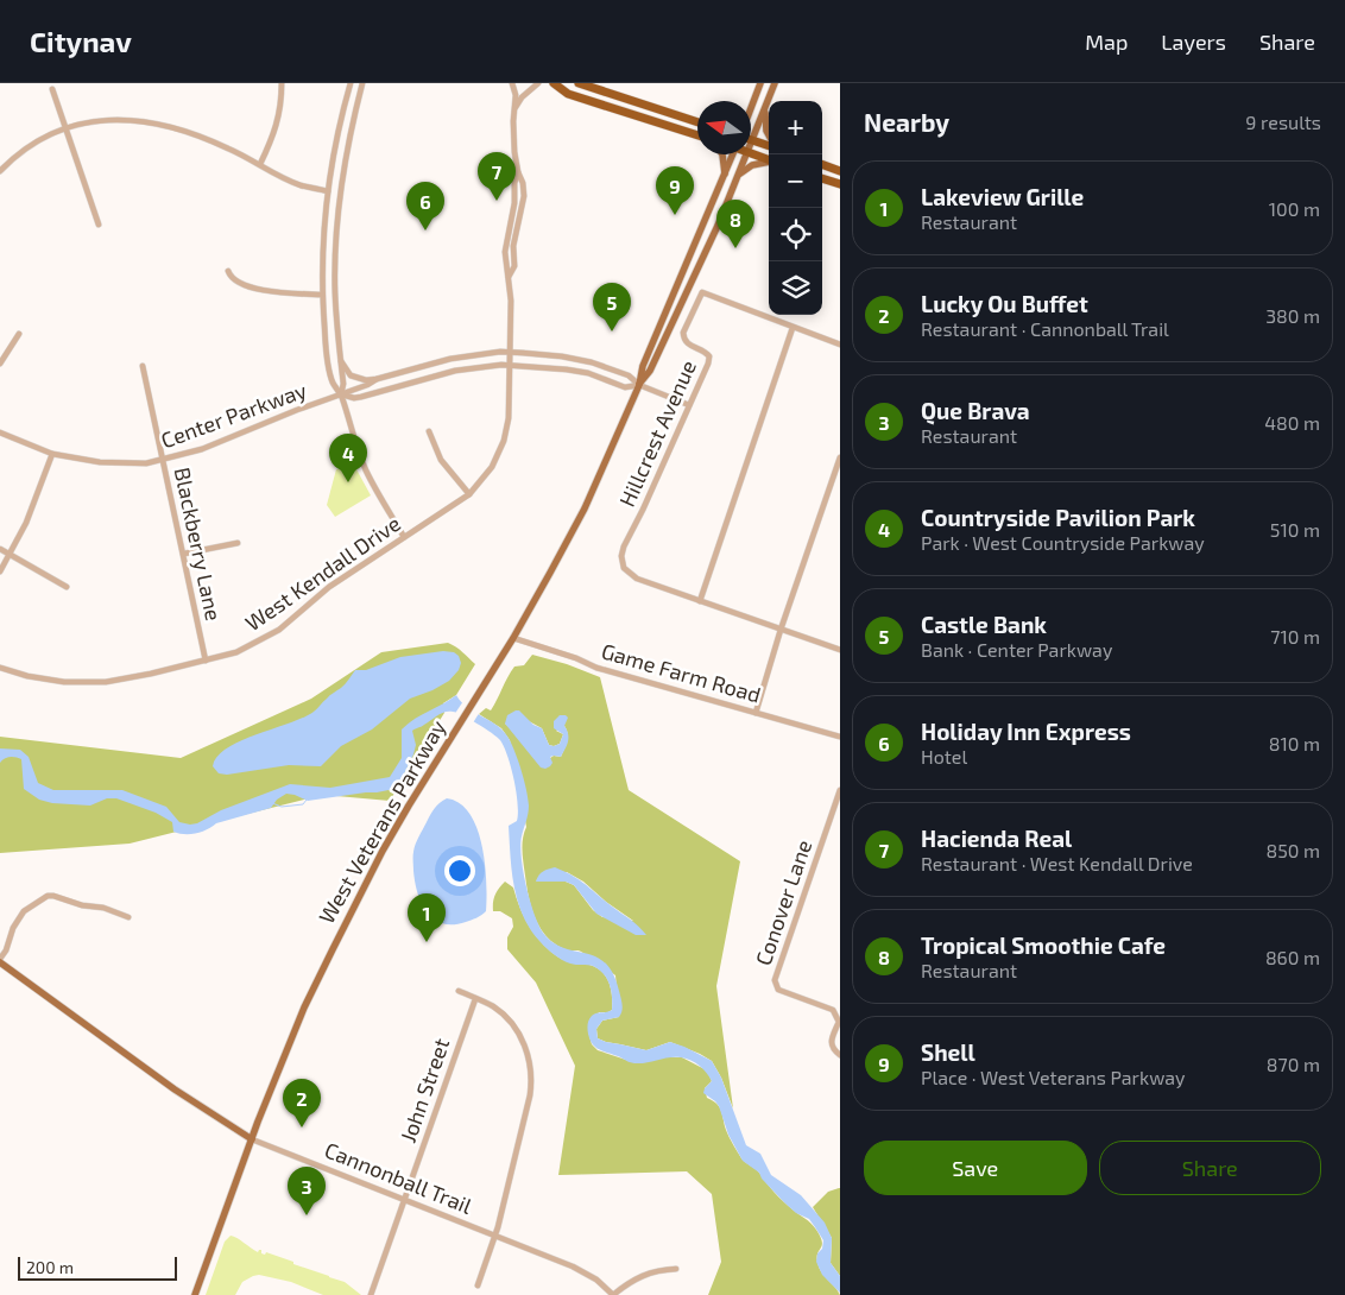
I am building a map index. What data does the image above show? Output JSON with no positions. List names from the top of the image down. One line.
{"streets":{"main road":["West Veterans Parkway","Cannonball Trail"],"street":["Center Parkway","Hillcrest Avenue","Blackberry Lane","West Kendall Drive","Game Farm Road","Conover Lane","John Street"]},"crossings":[["Center Parkway","Hillcrest Avenue"],["Center Parkway","Blackberry Lane"],["Center Parkway","West Kendall Drive"],["Center Parkway","West Veterans Parkway"],["Blackberry Lane","West Kendall Drive"],["Game Farm Road","West Veterans Parkway"],["West Veterans Parkway","Cannonball Trail"],["John Street","Cannonball Trail"]],"scale_bar":"200 m","north":"left","page":{"header":"Citynav","nav":["Map","Layers","Share"],"heading":["Nearby","9 results"],"map_buttons":["+","−"],"pins":["7","9","6","8","5","4","1","2","3"],"list":[{"mark":"1","name":"Lakeview Grille","note":"Restaurant","value":"100 m"},{"mark":"2","name":"Lucky Ou Buffet","note":"Restaurant · Cannonball Trail","value":"380 m"},{"mark":"3","name":"Que Brava","note":"Restaurant","value":"480 m"},{"mark":"4","name":"Countryside Pavilion Park","note":"Park · West Countryside Parkway","value":"510 m"},{"mark":"5","name":"Castle Bank","note":"Bank · Center Parkway","value":"710 m"},{"mark":"6","name":"Holiday Inn Express","note":"Hotel","value":"810 m"},{"mark":"7","name":"Hacienda Real","note":"Restaurant · West Kendall Drive","value":"850 m"},{"mark":"8","name":"Tropical Smoothie Cafe","note":"Restaurant","value":"860 m"},{"mark":"9","name":"Shell","note":"Place · West Veterans Parkway","value":"870 m"}],"buttons":["Save","Share"],"scale":"200 m"}}
